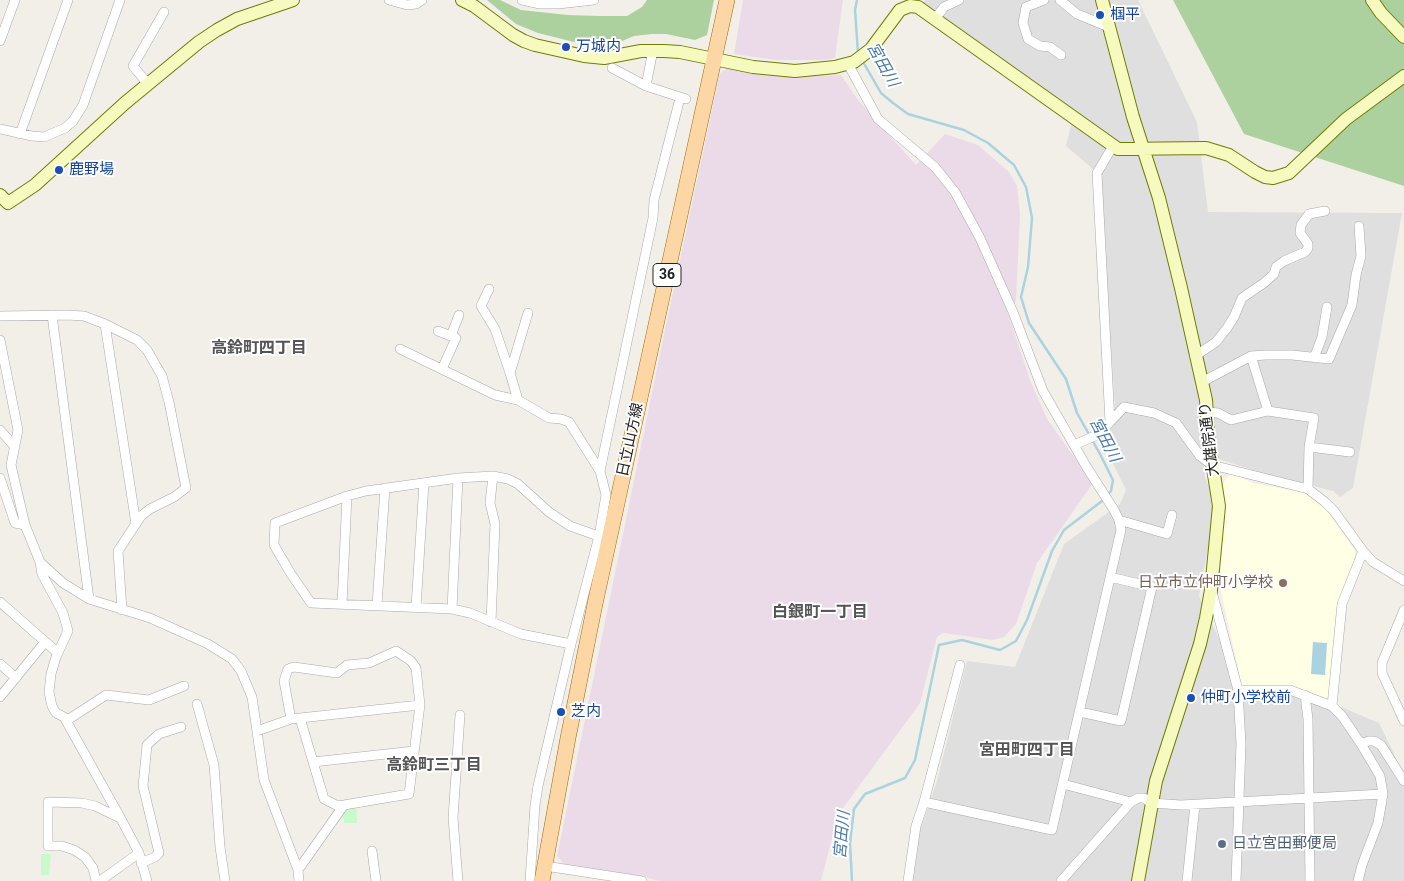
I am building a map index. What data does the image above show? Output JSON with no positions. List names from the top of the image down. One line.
{"streets":{"main road":["36","日立山方線"],"street":["大雄院通り"]},"districts":["高鈴町四丁目","白銀町一丁目","宮田町四丁目","高鈴町三丁目"],"water":["宮田川"],"places":["椢平","万城内","鹿野場","日立市立仲町小学校","仲町小学校前","芝内","日立宮田郵便局"]}
